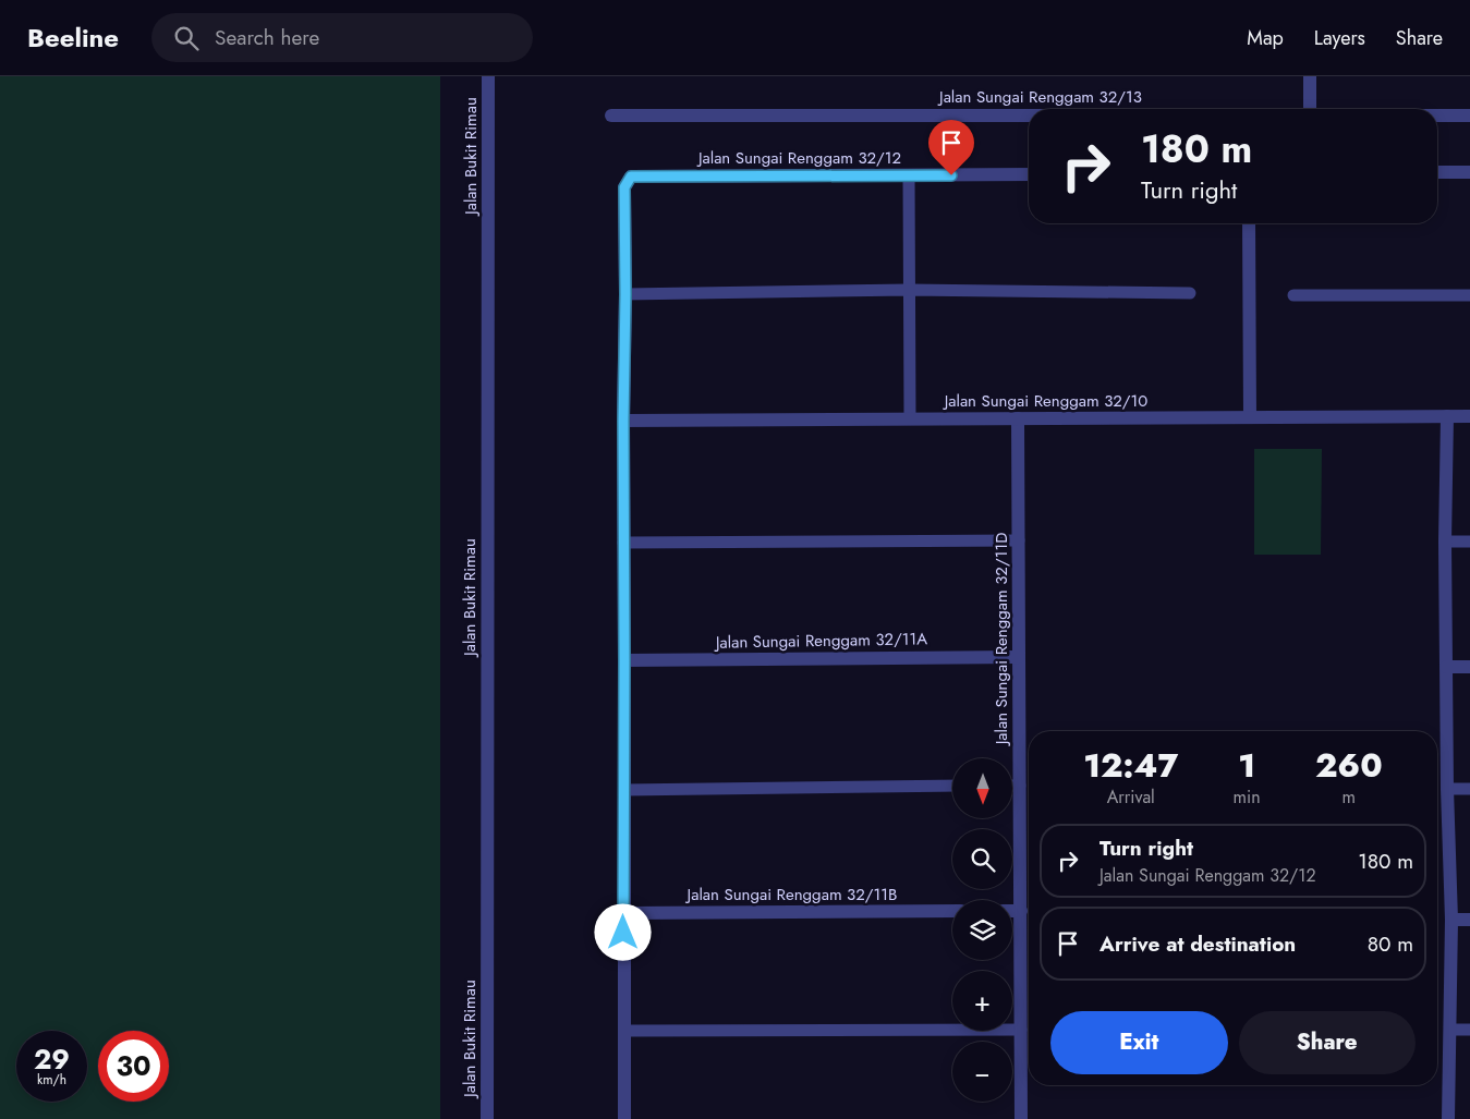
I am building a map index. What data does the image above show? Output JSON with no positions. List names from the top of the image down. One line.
{"streets":{"street":["Jalan Sungai Renggam 32/13","Jalan Bukit Rimau","Jalan Sungai Renggam 32/12","Jalan Sungai Renggam 32/10","Jalan Sungai Renggam 32/11D","Jalan Sungai Renggam 32/11A","Jalan Sungai Renggam 32/11B"]},"crossings":[["Jalan Sungai Renggam 32/10","Jalan Sungai Renggam 32/11D"],["Jalan Sungai Renggam 32/11D","Jalan Sungai Renggam 32/11A"]],"north":"bottom","page":{"header":"Beeline","search":"Search here","nav":["Map","Layers","Share"],"turn":["180 m","Turn right"],"eta":["12:47","Arrival","1","min","260","m"],"map_buttons":["+","−"],"list":[{"name":"Turn right","note":"Jalan Sungai Renggam 32/12","value":"180 m"},{"name":"Arrive at destination","value":"80 m"}],"buttons":["Exit","Share"],"speed":"29 km/h","limit":"30"}}
